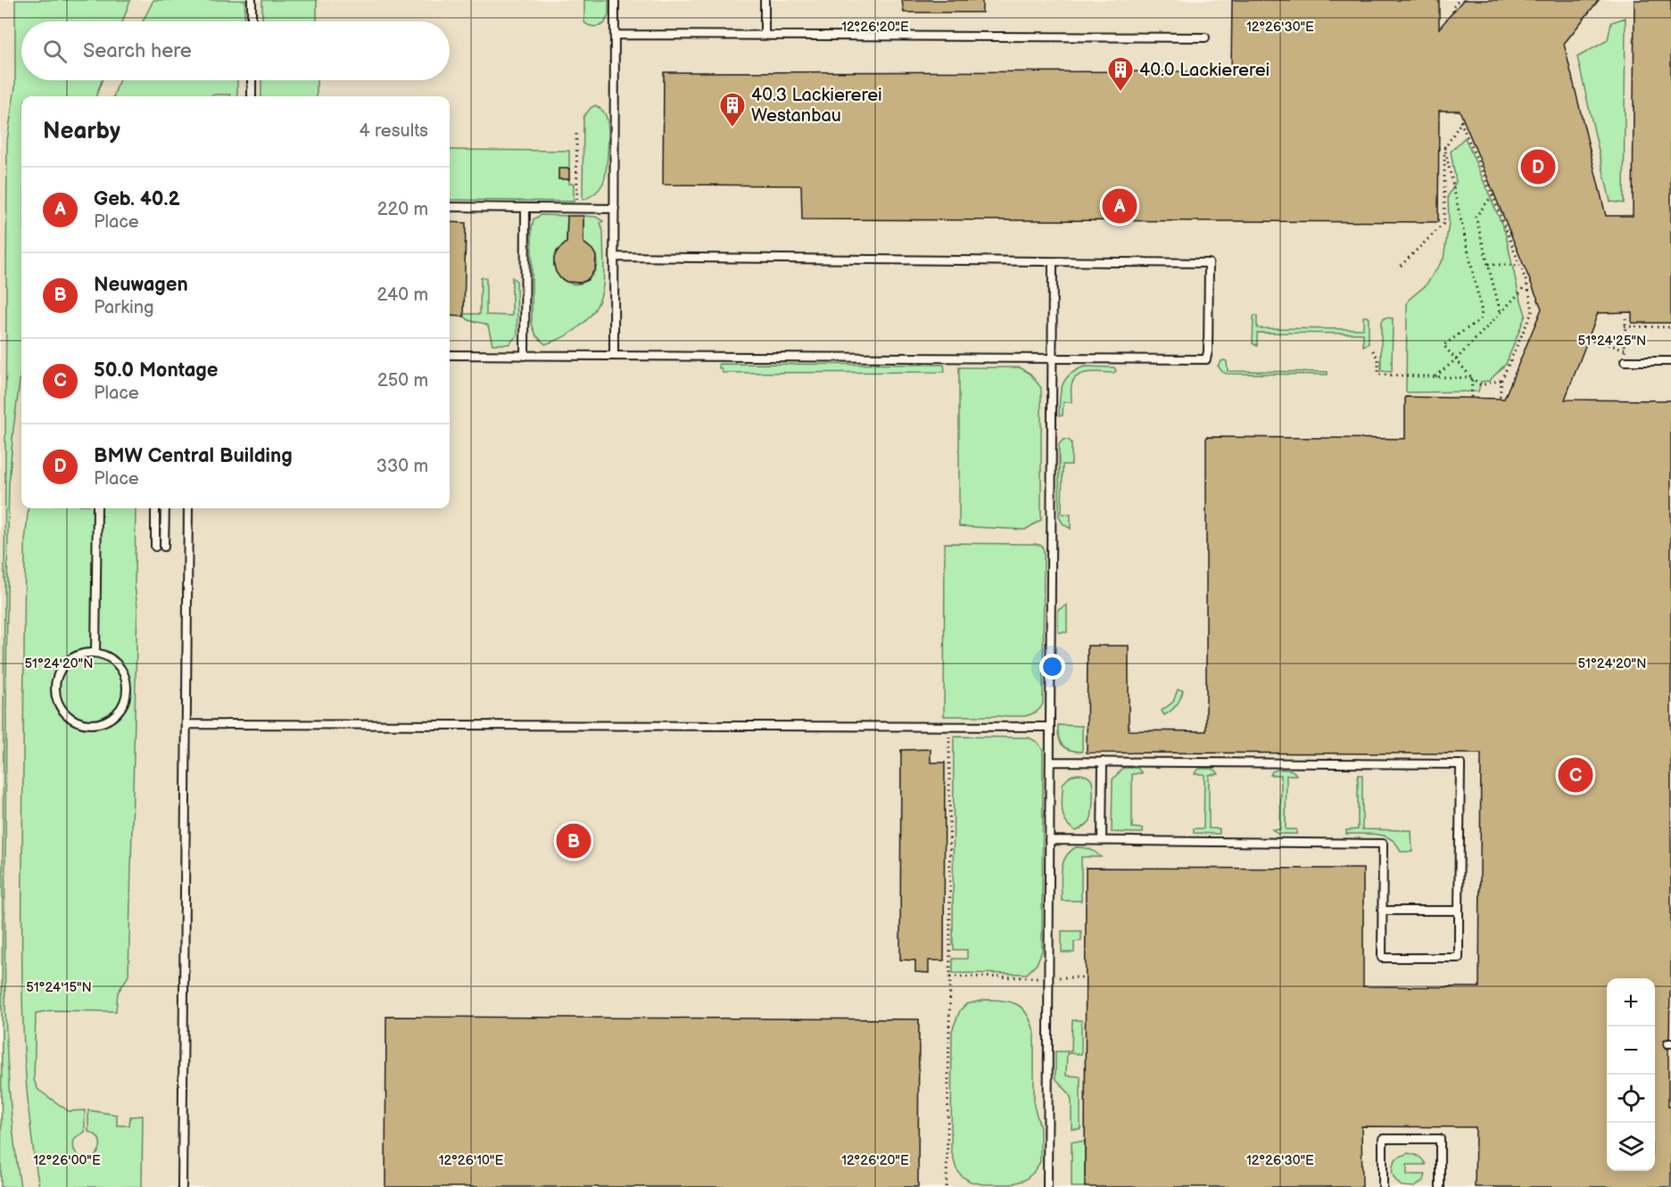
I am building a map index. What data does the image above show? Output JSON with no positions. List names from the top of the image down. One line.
{"places":{"building":["40.0 Lackiererei","40.3 Lackiererei Westanbau"]},"page":{"search":"Search here","heading":["Nearby","4 results"],"pins":["D","A","C","B"],"list":[{"mark":"A","name":"Geb. 40.2","note":"Place","value":"220 m"},{"mark":"B","name":"Neuwagen","note":"Parking","value":"240 m"},{"mark":"C","name":"50.0 Montage","note":"Place","value":"250 m"},{"mark":"D","name":"BMW Central Building","note":"Place","value":"330 m"}],"map_buttons":["+","−"]},"coordinates":["12°26'20\"E","12°26'30\"E","51°24'25\"N","51°24'20\"N","51°24'15\"N","12°26'00\"E","12°26'10\"E"]}
